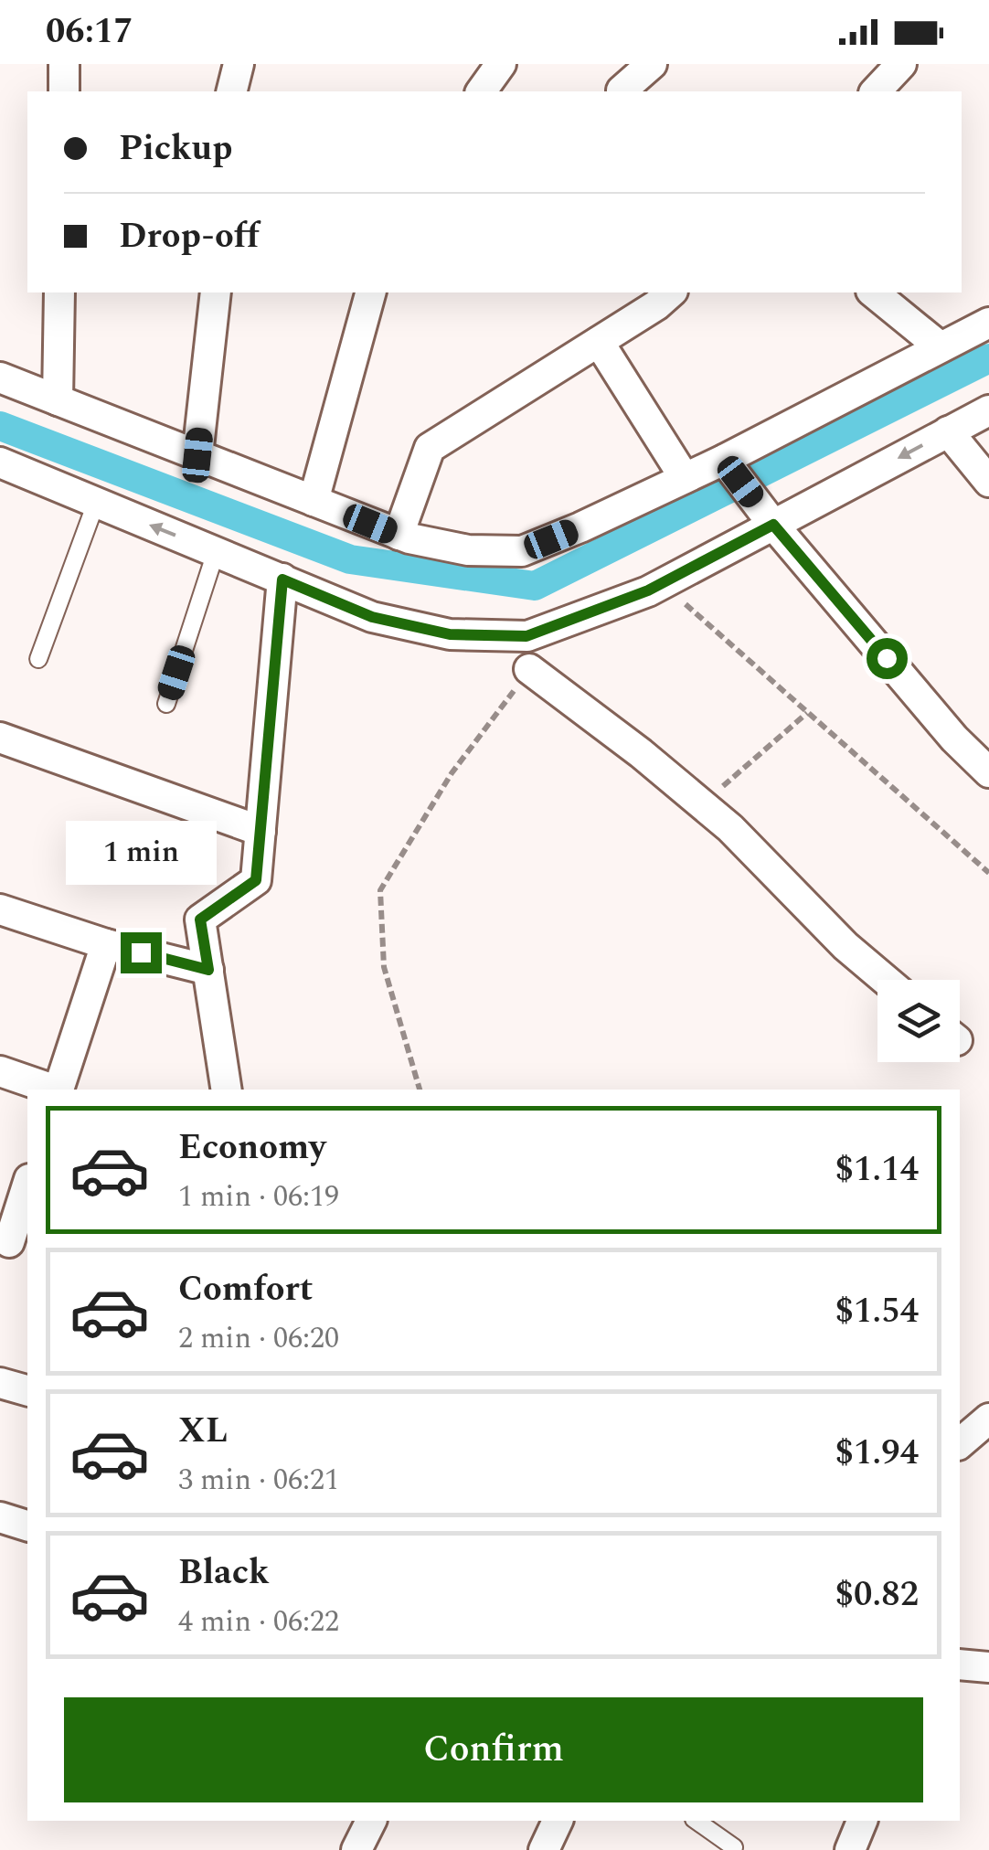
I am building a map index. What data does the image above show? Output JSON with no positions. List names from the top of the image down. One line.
{"page":{"status":"06:17","banner":["Pickup","Drop-off"],"bubble":"1 min","list":[{"name":"Economy","note":"1 min · 06:19","value":"$1.14"},{"name":"Comfort","note":"2 min · 06:20","value":"$1.54"},{"name":"XL","note":"3 min · 06:21","value":"$1.94"},{"name":"Black","note":"4 min · 06:22","value":"$0.82"}],"buttons":"Confirm"}}
